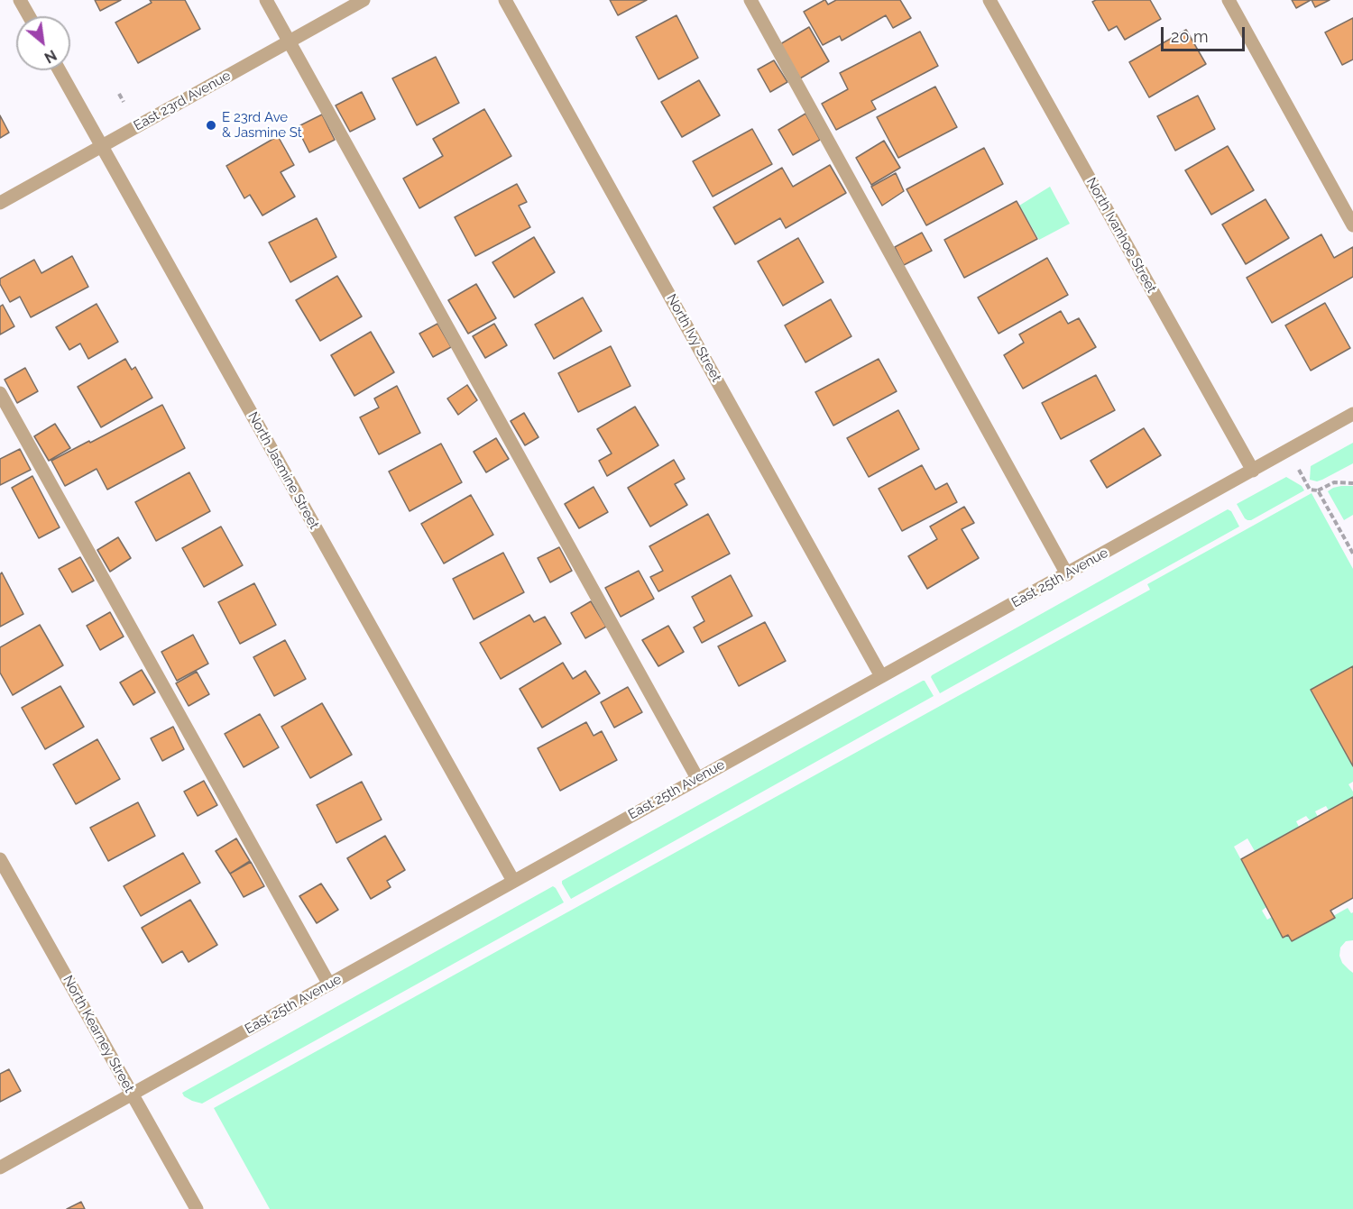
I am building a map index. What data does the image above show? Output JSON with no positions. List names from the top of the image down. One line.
{"streets":{"street":["East 23rd Avenue","North Ivanhoe Street","North Ivy Street","North Jasmine Street","East 25th Avenue","North Kearney Street"]},"crossings":[["East 23rd Avenue","North Jasmine Street"],["North Ivanhoe Street","East 25th Avenue"],["North Ivy Street","East 25th Avenue"],["North Jasmine Street","East 25th Avenue"],["East 25th Avenue","North Kearney Street"]],"places":["E 23rd Ave & Jasmine St"],"scale_bar":"20 m","north":"bottom right"}
